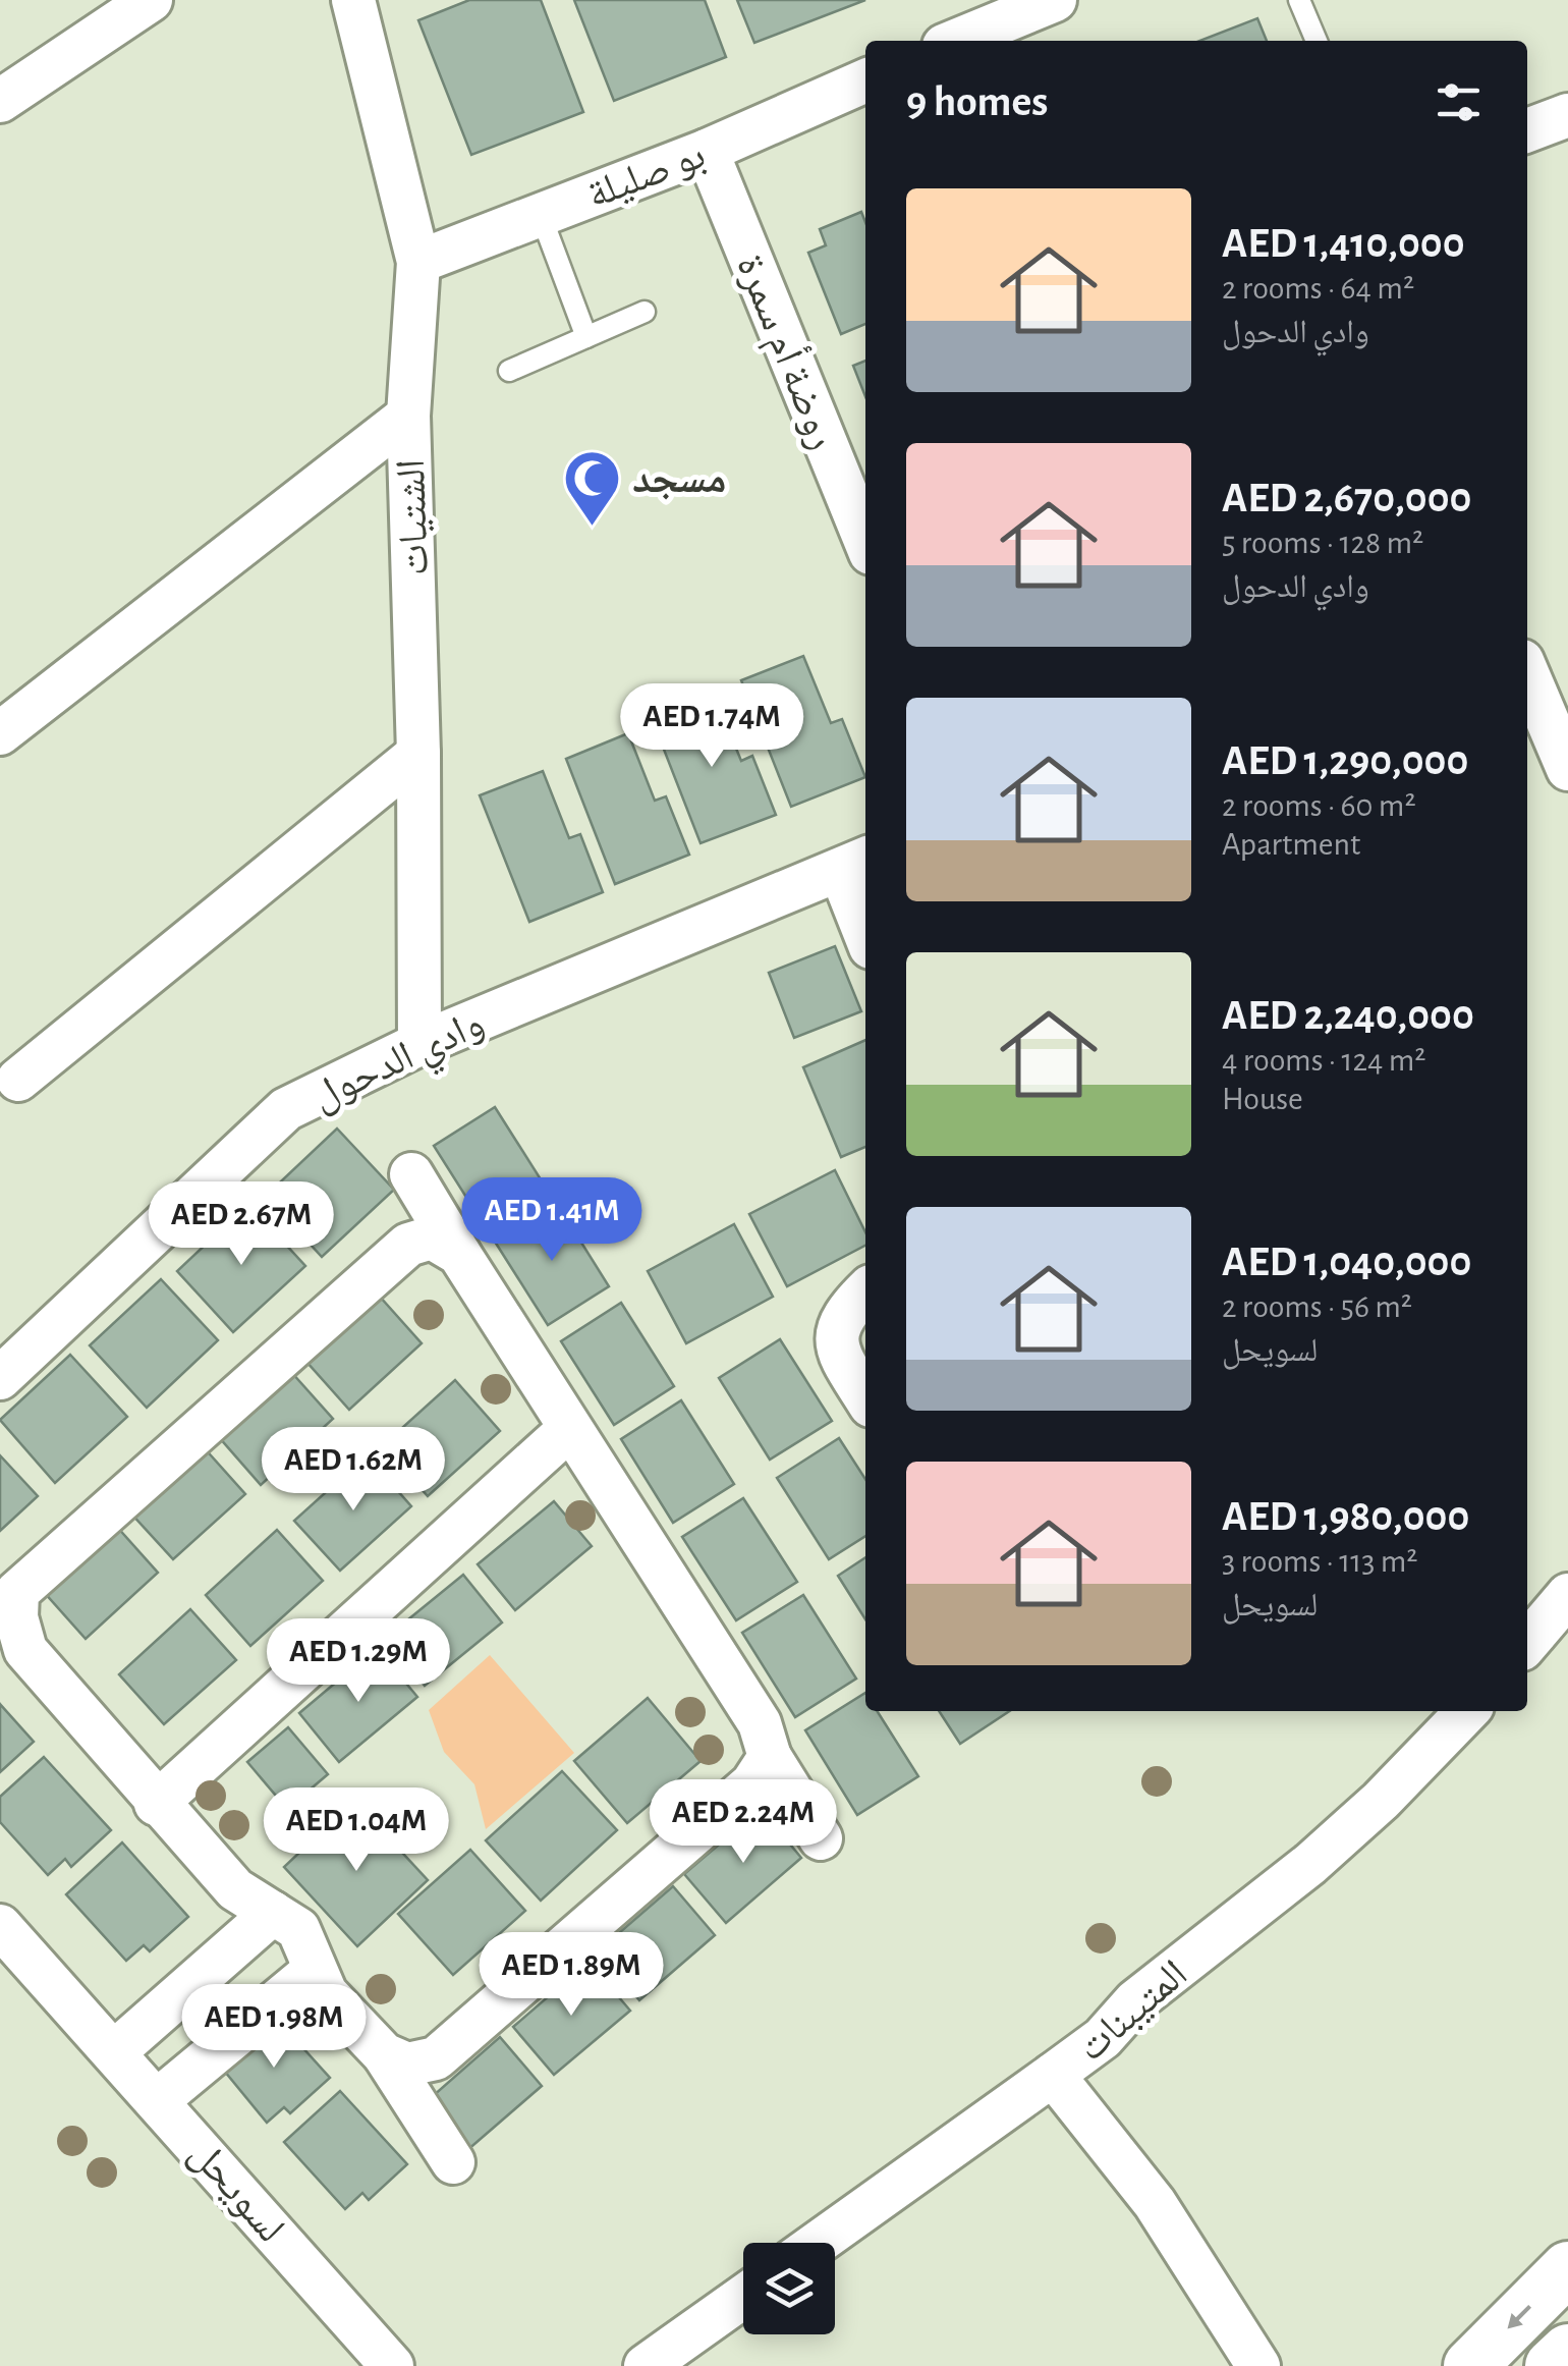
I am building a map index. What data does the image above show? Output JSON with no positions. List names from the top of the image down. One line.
{"streets":{"street":["بو صليلة","روضة أم سمرة","الشتيات","وادي الدحول","المتيبنات","لسويحل"]},"crossings":[["بو صليلة","روضة أم سمرة"],["بو صليلة","الشتيات"],["الشتيات","وادي الدحول"]],"places":{"mosque":["مسجد"]},"page":{"heading":"9 homes","list":[{"name":"AED 1,410,000","note":"2 rooms · 64 m² · وادي الدحول"},{"name":"AED 2,670,000","note":"5 rooms · 128 m² · وادي الدحول"},{"name":"AED 1,290,000","note":"2 rooms · 60 m² · Apartment"},{"name":"AED 2,240,000","note":"4 rooms · 124 m² · House"},{"name":"AED 1,040,000","note":"2 rooms · 56 m² · لسويحل"},{"name":"AED 1,980,000","note":"3 rooms · 113 m² · لسويحل"}],"price":["AED 1.74M","AED 1.41M","AED 2.67M","AED 1.62M","AED 1.29M","AED 2.24M","AED 1.04M","AED 1.89M","AED 1.98M"]}}
